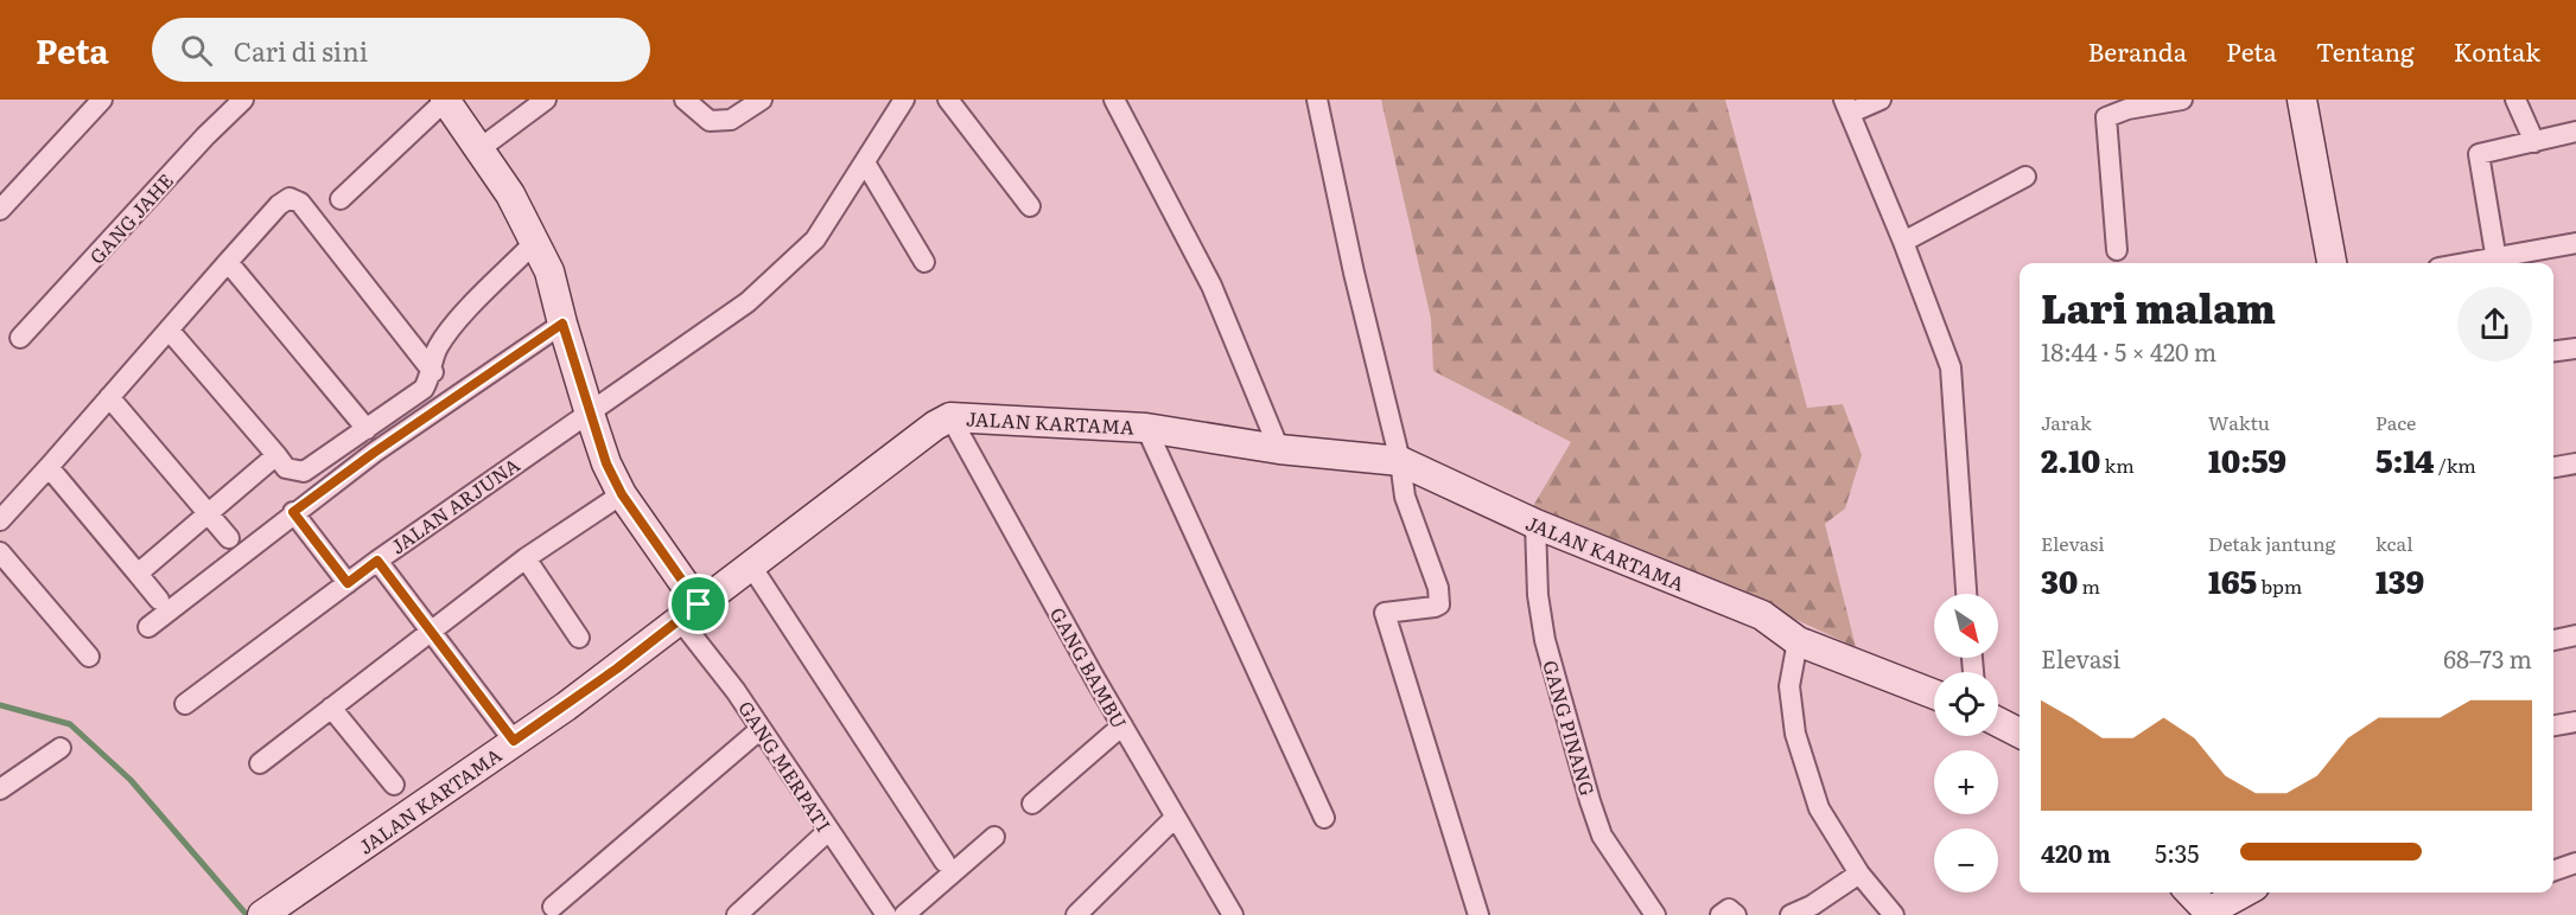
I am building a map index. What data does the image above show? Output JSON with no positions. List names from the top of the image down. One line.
{"streets":{"main road":["JALAN KARTAMA"],"street":["GANG JAHE","JALAN ARJUNA","GANG BAMBU","GANG PINANG","GANG MERPATI"]},"crossings":[["JALAN KARTAMA","GANG BAMBU"],["JALAN KARTAMA","GANG PINANG"],["JALAN KARTAMA","GANG MERPATI"]],"north":"bottom right","page":{"header":"Peta","search":"Cari di sini","nav":["Beranda","Peta","Tentang","Kontak"],"heading":["Lari malam","18:44 · 5 × 420 m"],"stats":[["Jarak","2.10 km"],["Waktu","10:59"],["Pace","5:14 /km"],["Elevasi","30 m"],["Detak jantung","165 bpm"],["kcal","139"]],"map_buttons":["+","−"],"chart":["Elevasi","68–73 m"],"list":[{"name":"420 m","note":"5:35"}]}}
